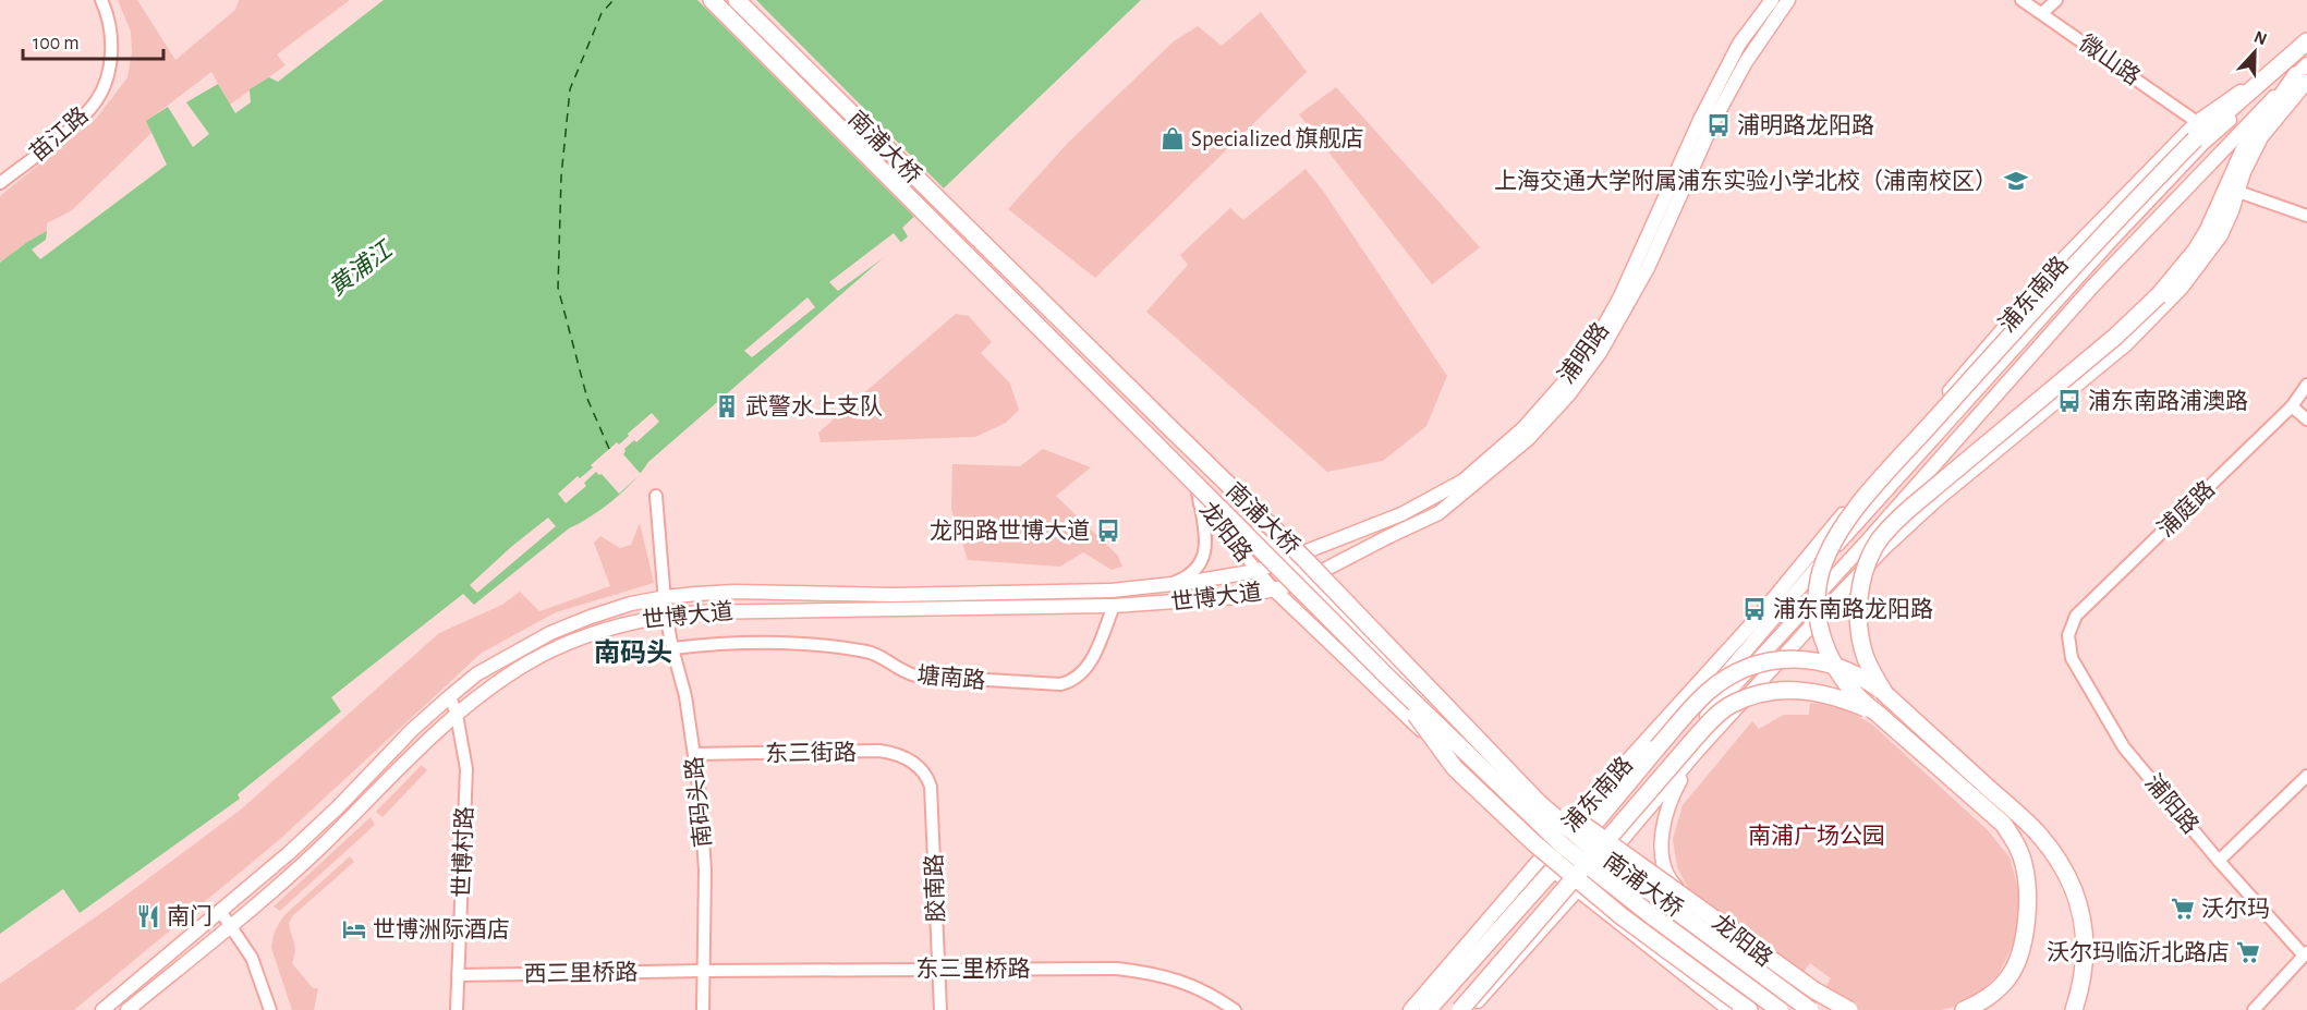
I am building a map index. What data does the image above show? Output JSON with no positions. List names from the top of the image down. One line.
{"streets":{"highway":["南浦大桥"],"main road":["浦东南路","浦明路","龙阳路","世博大道"],"street":["微山路","苗江路","浦庭路","塘南路","东三街路","南码头路","浦阳路","世博村路","胶南路","东三里桥路","西三里桥路"]},"crossings":[["微山路","浦东南路"],["浦东南路","龙阳路"],["浦明路","龙阳路"],["浦明路","世博大道"],["浦庭路","浦阳路"],["龙阳路","世博大道"],["世博大道","塘南路"],["世博大道","南码头路"],["世博大道","世博村路"],["塘南路","南码头路"],["东三街路","南码头路"],["东三街路","胶南路"],["南码头路","东三里桥路"],["南码头路","西三里桥路"],["世博村路","西三里桥路"],["胶南路","东三里桥路"],["东三里桥路","西三里桥路"]],"districts":["南码头"],"water":["黄浦江"],"parks":["南浦广场公园"],"places":{"bus stop":["浦明路龙阳路","浦东南路浦澳路","龙阳路世博大道","浦东南路龙阳路"],"shop":["Specialized 旗舰店"],"school or university":["上海交通大学附属浦东实验小学北校（浦南校区）"],"building":["武警水上支队"],"supermarket":["沃尔玛","沃尔玛临沂北路店"],"restaurant":["南门"],"hotel":["世博洲际酒店"]},"scale_bar":"100 m","north":"top"}
